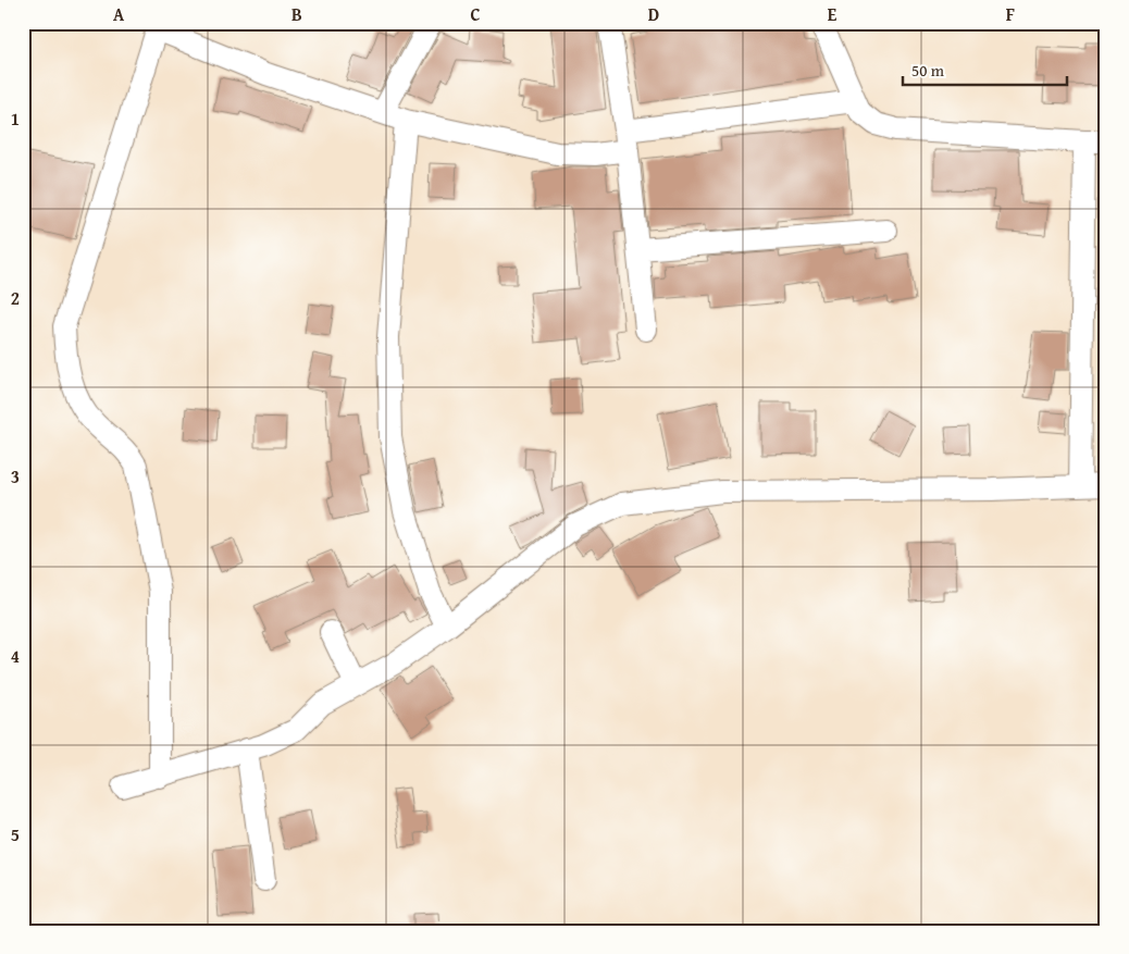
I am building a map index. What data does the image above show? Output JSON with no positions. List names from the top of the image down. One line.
{"scale_bar":"50 m","grid":{"columns":["A","B","C","D","E","F"],"rows":["1","2","3","4","5"]}}
